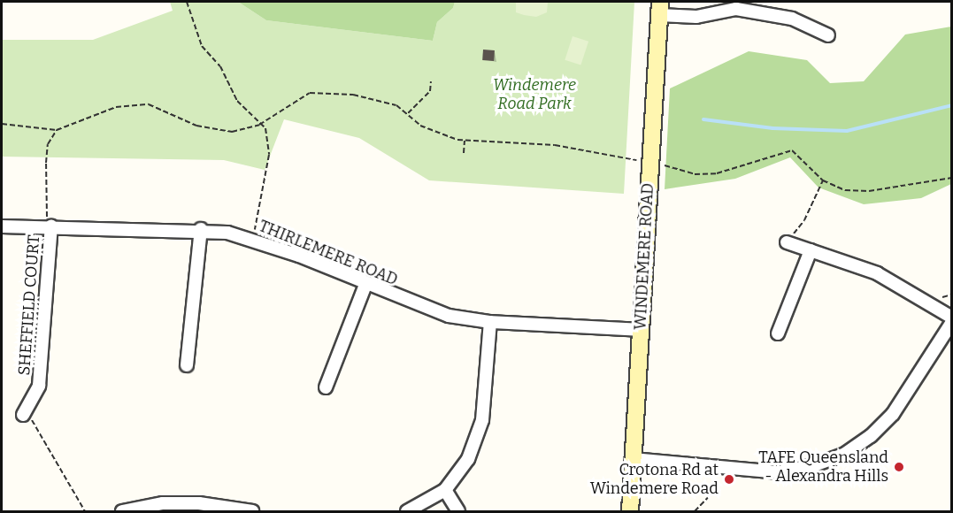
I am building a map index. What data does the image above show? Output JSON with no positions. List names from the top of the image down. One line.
{"streets":{"main road":["WINDEMERE ROAD"],"street":["THIRLEMERE ROAD","SHEFFIELD COURT"]},"crossings":[["THIRLEMERE ROAD","WINDEMERE ROAD"],["THIRLEMERE ROAD","SHEFFIELD COURT"]],"parks":["Windemere Road Park"],"places":["TAFE Queensland - Alexandra Hills","Crotona Rd at Windemere Road"]}
